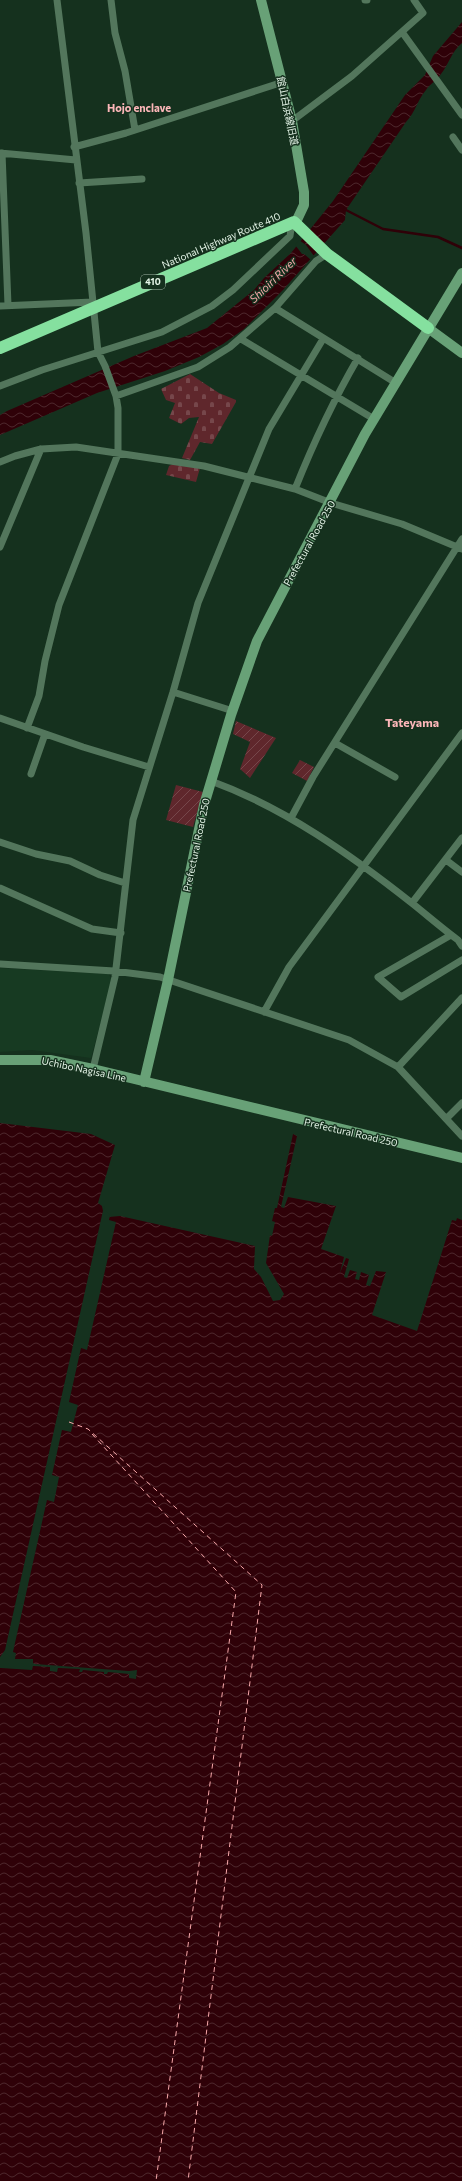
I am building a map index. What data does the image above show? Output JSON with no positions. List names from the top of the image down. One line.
{"streets":{"highway":["National Highway Route 410","410"],"main road":["館山白浜線旧道","Prefectural Road 250","Uchibo Nagisa Line"]},"crossings":[["館山白浜線旧道","National Highway Route 410"],["Prefectural Road 250","Uchibo Nagisa Line"]],"districts":["Hojo enclave","Tateyama"],"water":["Shioiri River"]}
